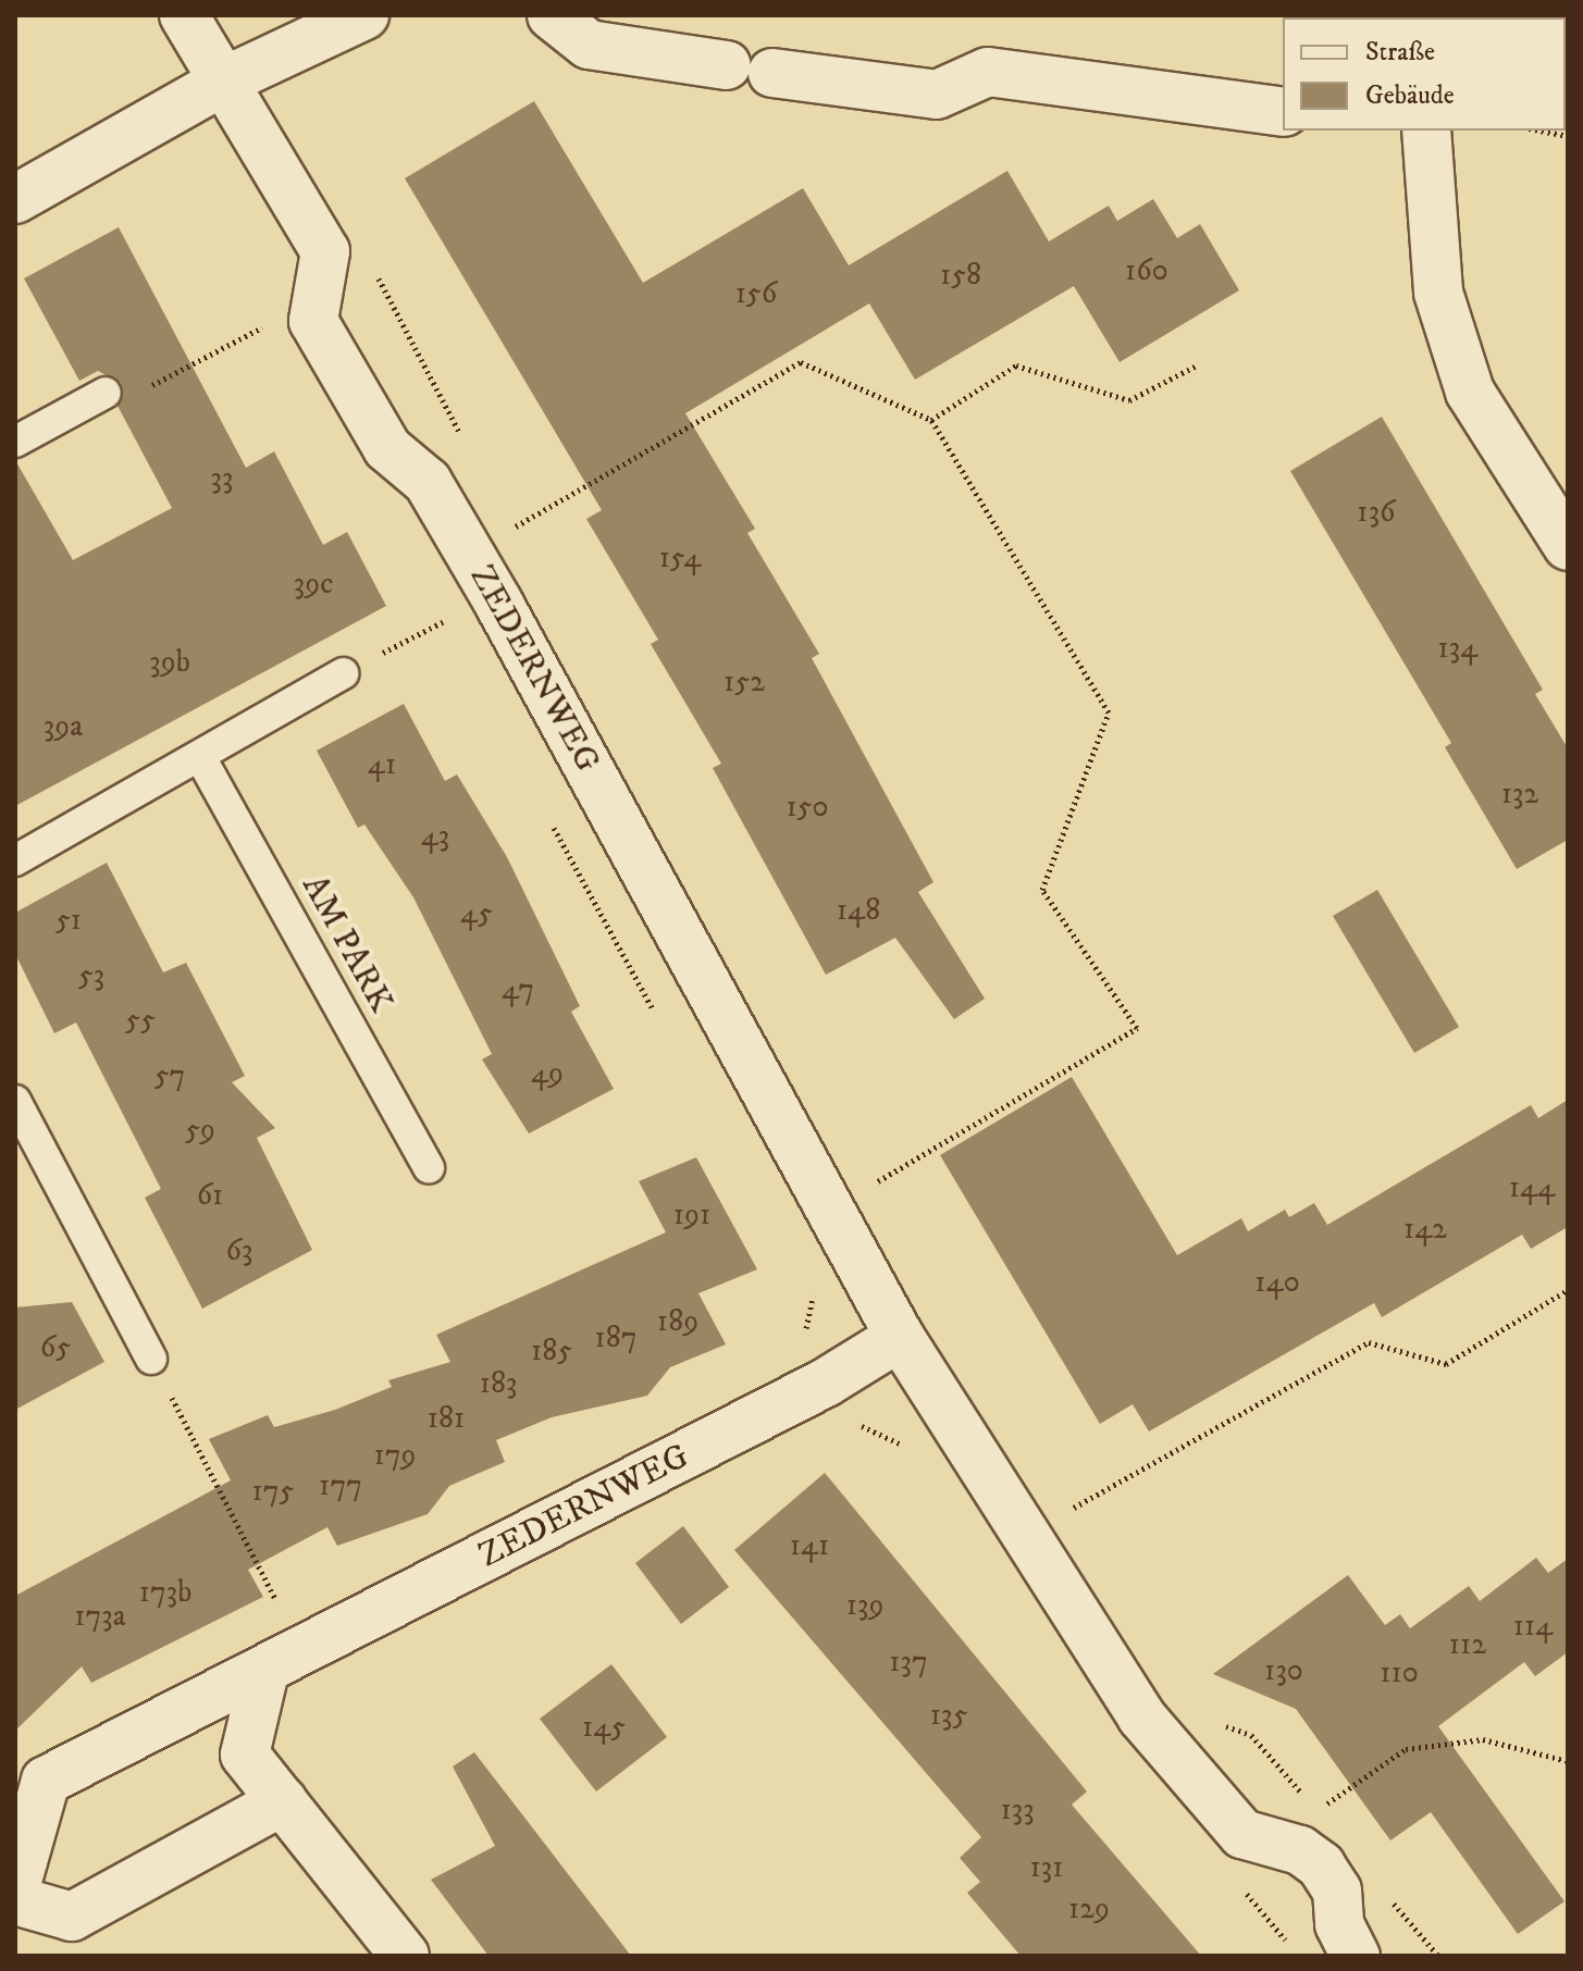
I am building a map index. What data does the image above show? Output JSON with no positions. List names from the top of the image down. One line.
{"streets":{"street":["ZEDERNWEG"],"lane":["AM PARK"]},"house_numbers":["160","158","156","33","136","154","39c","134","39b","152","39a","41","132","150","43","148","45","51","53","47","55","49","57","59","144","61","191","142","63","140","189","187","65","185","183","181","179","177","175","141","173b","139","173a","114","112","137","130","110","135","145","133","131","129"],"legend":["Straße","Gebäude"]}
